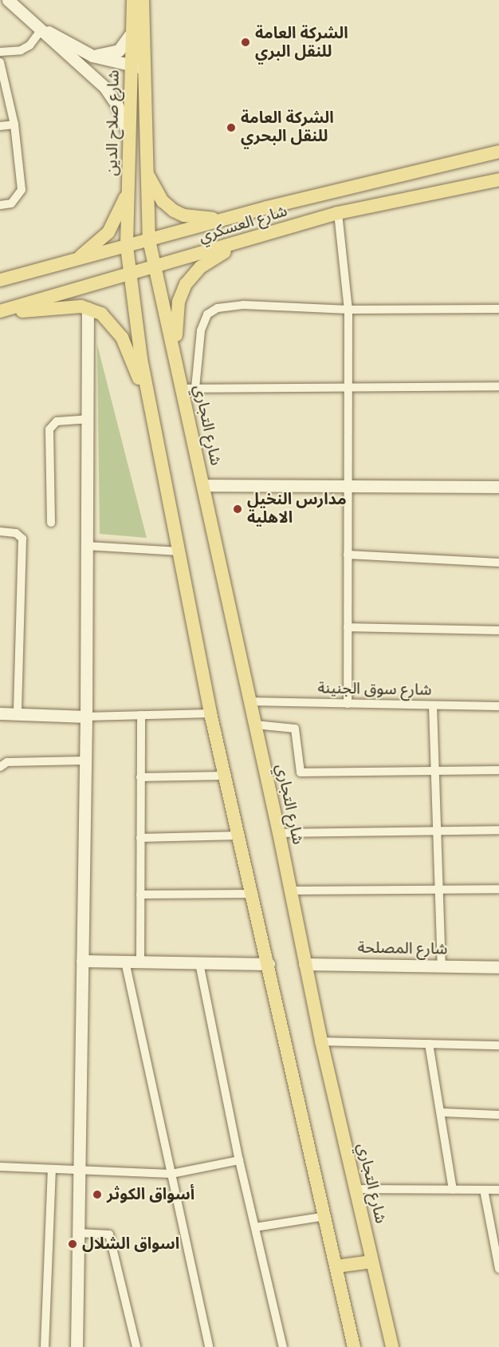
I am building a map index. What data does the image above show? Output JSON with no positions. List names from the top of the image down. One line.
{"streets":{"main road":["شارع صلاح الدين","شارع العسكري","شارع التجاري"],"street":["شارع سوق الجنينة","شارع المصلحة"]},"crossings":[["شارع صلاح الدين","شارع العسكري"],["شارع صلاح الدين","شارع التجاري"],["شارع العسكري","شارع التجاري"],["شارع التجاري","شارع سوق الجنينة"],["شارع التجاري","شارع المصلحة"]],"places":["الشركة العامة للنقل البري","الشركة العامة للنقل البحري","مدارس النخيل الاهلية","أسواق الكوثر","اسواق الشلال"]}
